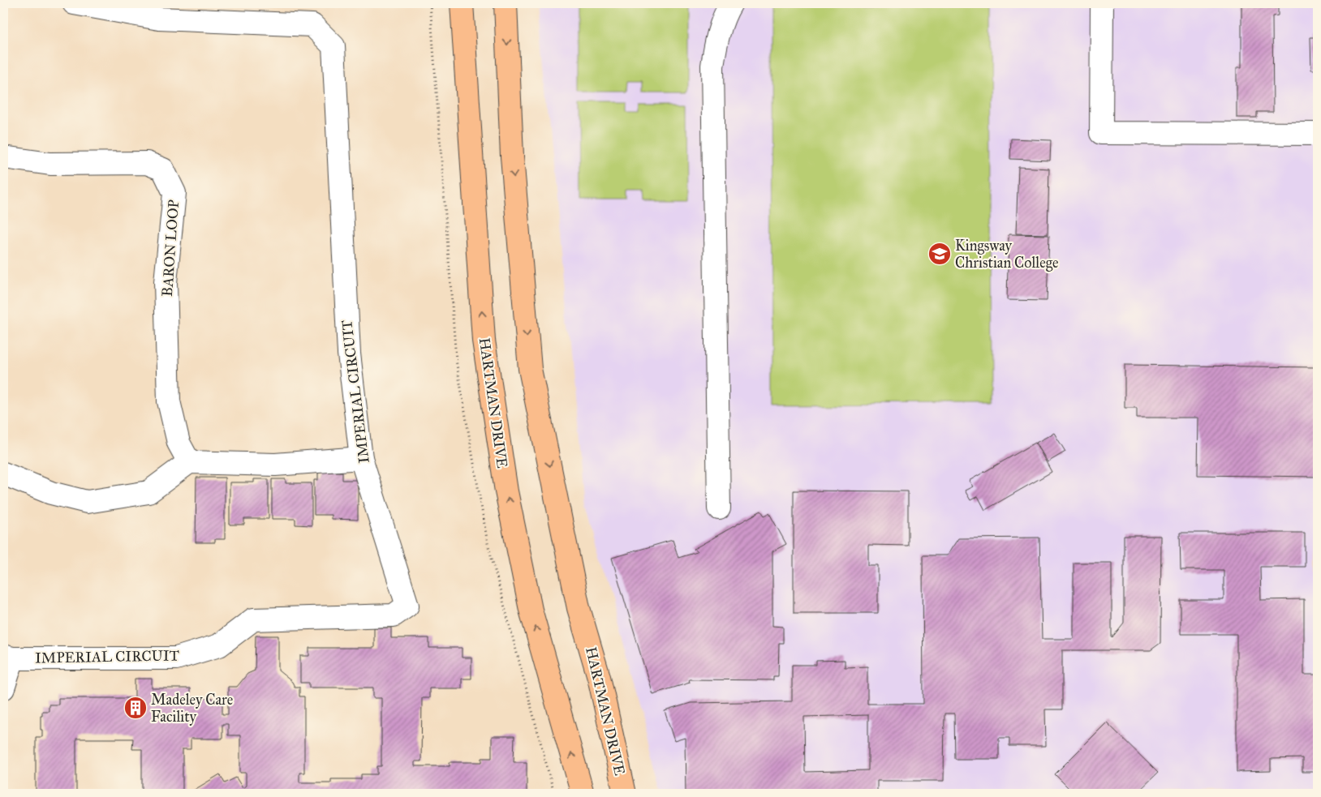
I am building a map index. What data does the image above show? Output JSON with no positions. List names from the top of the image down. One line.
{"streets":{"main road":["HARTMAN DRIVE"],"street":["BARON LOOP","IMPERIAL CIRCUIT"]},"places":{"school or university":["Kingsway Christian College"],"building":["Madeley Care Facility"]}}
